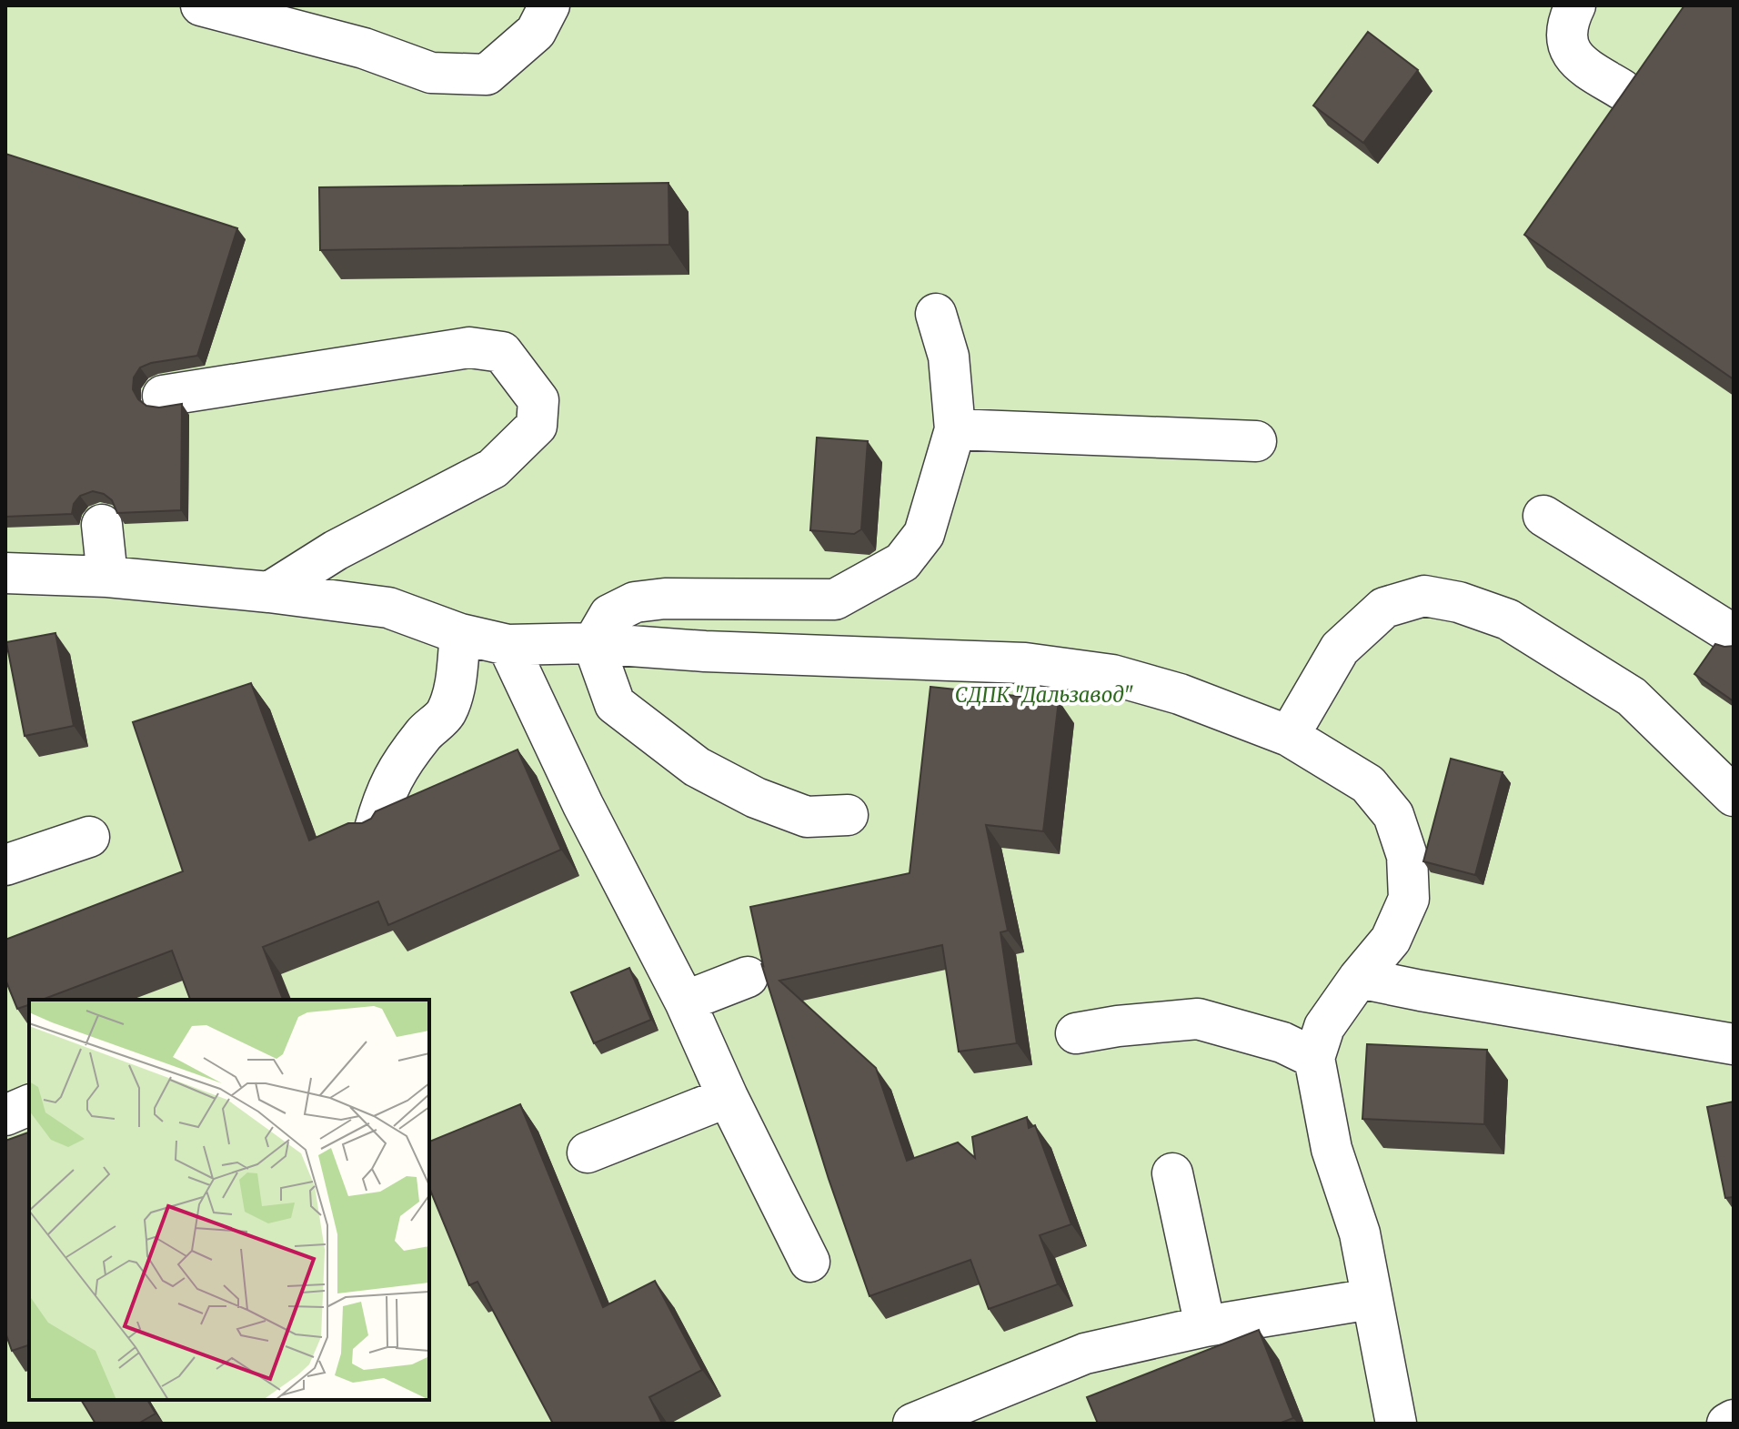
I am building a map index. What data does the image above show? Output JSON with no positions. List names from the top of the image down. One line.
{"parks":["СДПК \"Дальзавод\""]}
